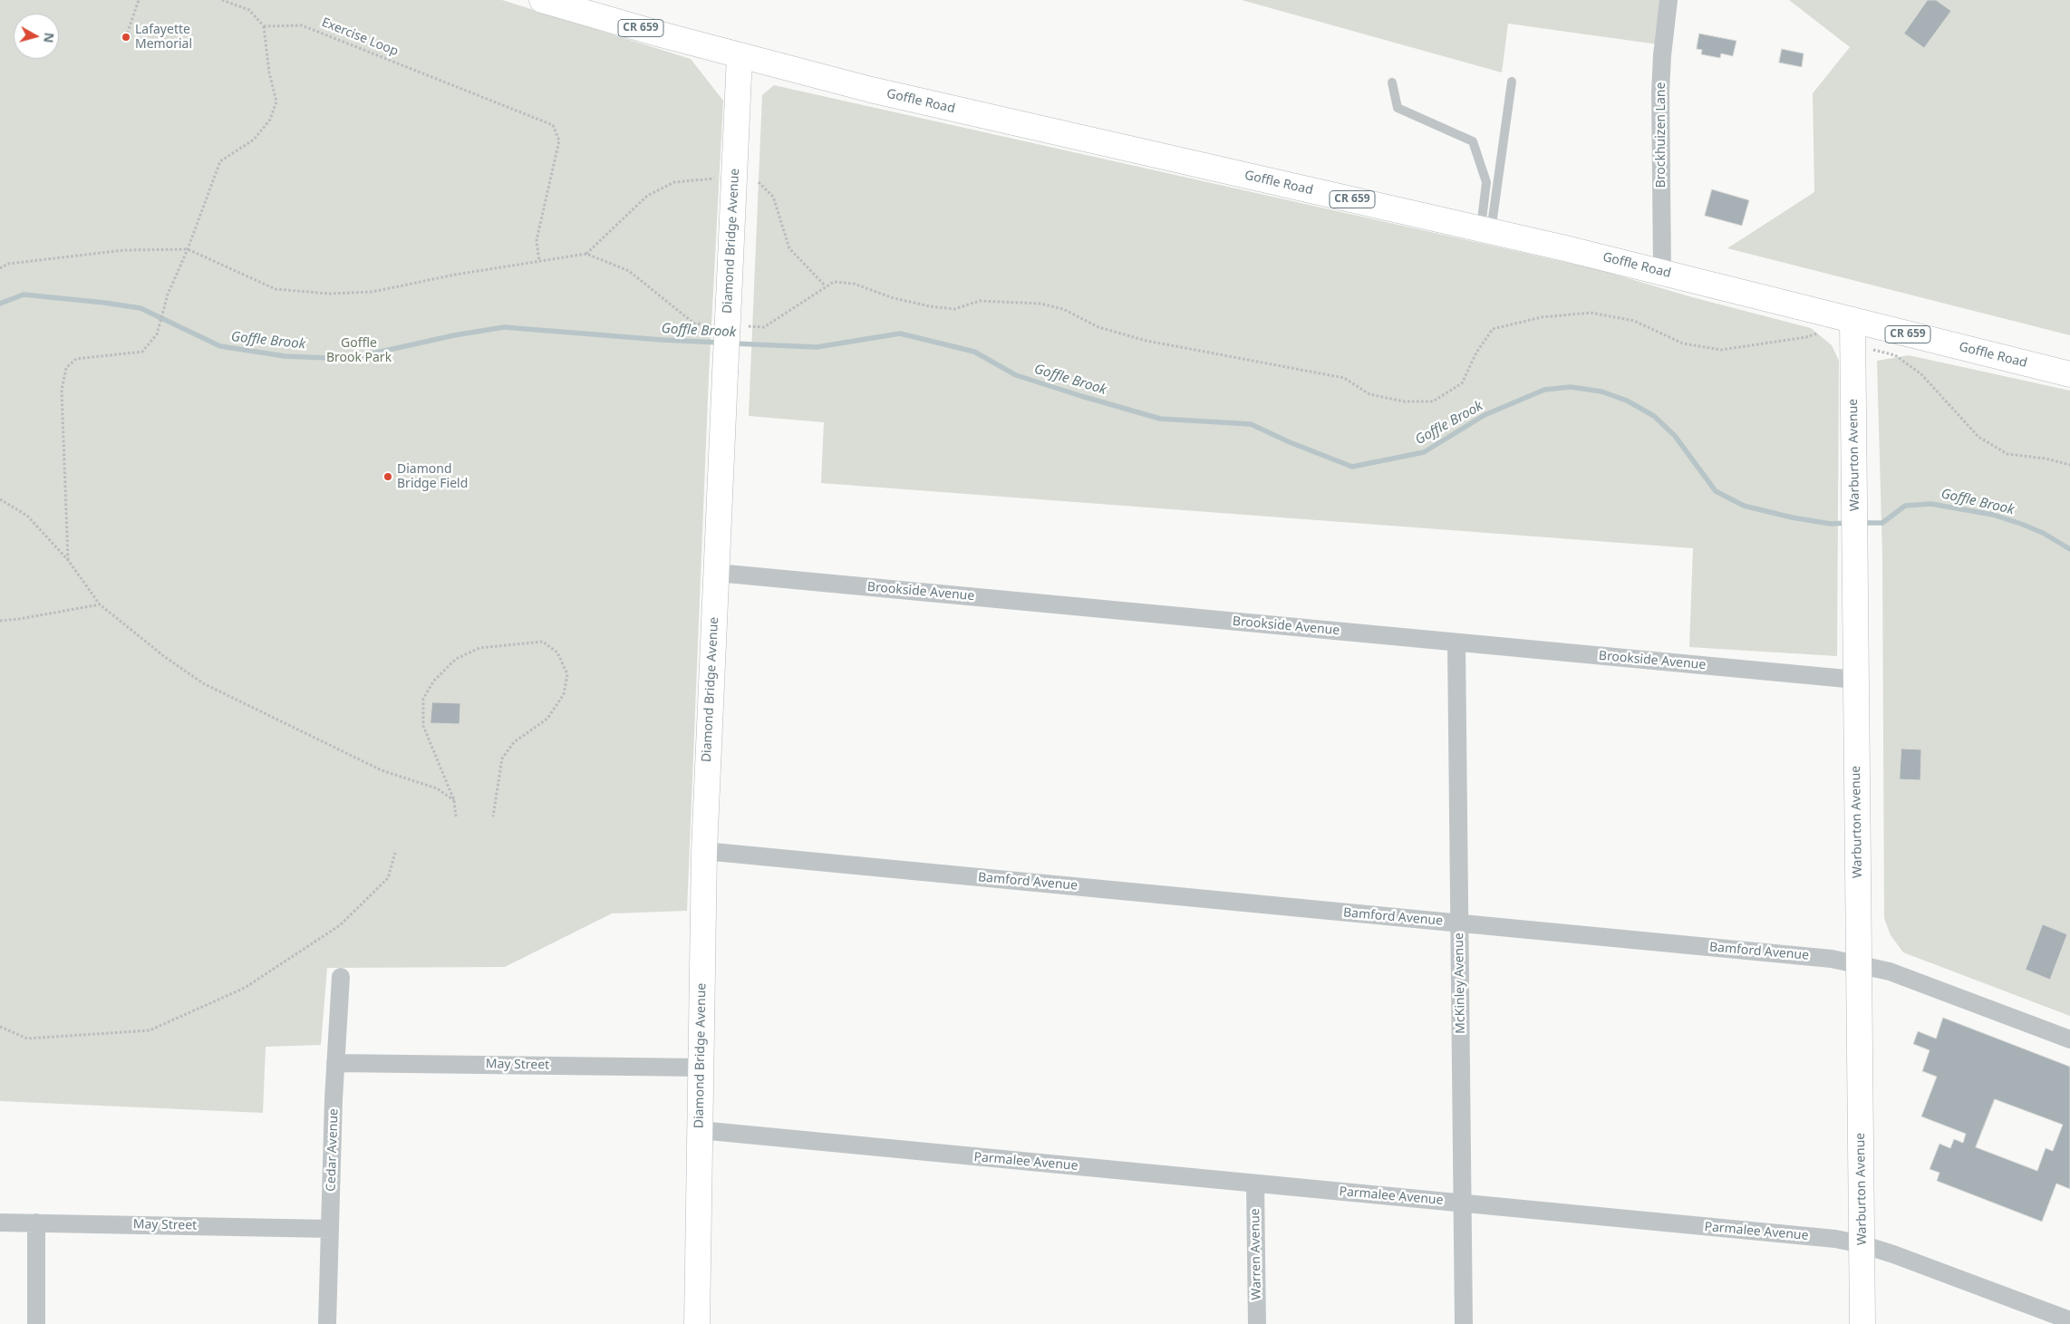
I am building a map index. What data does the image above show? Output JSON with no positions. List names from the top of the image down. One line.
{"streets":{"street":["CR 659","Goffle Road","Brockhuizen Lane","Diamond Bridge Avenue","Warburton Avenue","Brookside Avenue","Bamford Avenue","McKinley Avenue","May Street","Cedar Avenue","Parmalee Avenue","Warren Avenue"],"path":["Exercise Loop"]},"crossings":[["Goffle Road","Brockhuizen Lane"],["Goffle Road","Diamond Bridge Avenue"],["Goffle Road","Warburton Avenue"],["Diamond Bridge Avenue","Brookside Avenue"],["Diamond Bridge Avenue","Bamford Avenue"],["Diamond Bridge Avenue","May Street"],["Diamond Bridge Avenue","Parmalee Avenue"],["Warburton Avenue","Brookside Avenue"],["Warburton Avenue","Bamford Avenue"],["Warburton Avenue","Parmalee Avenue"],["Brookside Avenue","McKinley Avenue"],["Bamford Avenue","McKinley Avenue"],["McKinley Avenue","Parmalee Avenue"],["May Street","Cedar Avenue"],["Parmalee Avenue","Warren Avenue"]],"water":["Goffle Brook"],"parks":["Goffle Brook Park"],"places":["Lafayette Memorial","Diamond Bridge Field"],"north":"right"}
